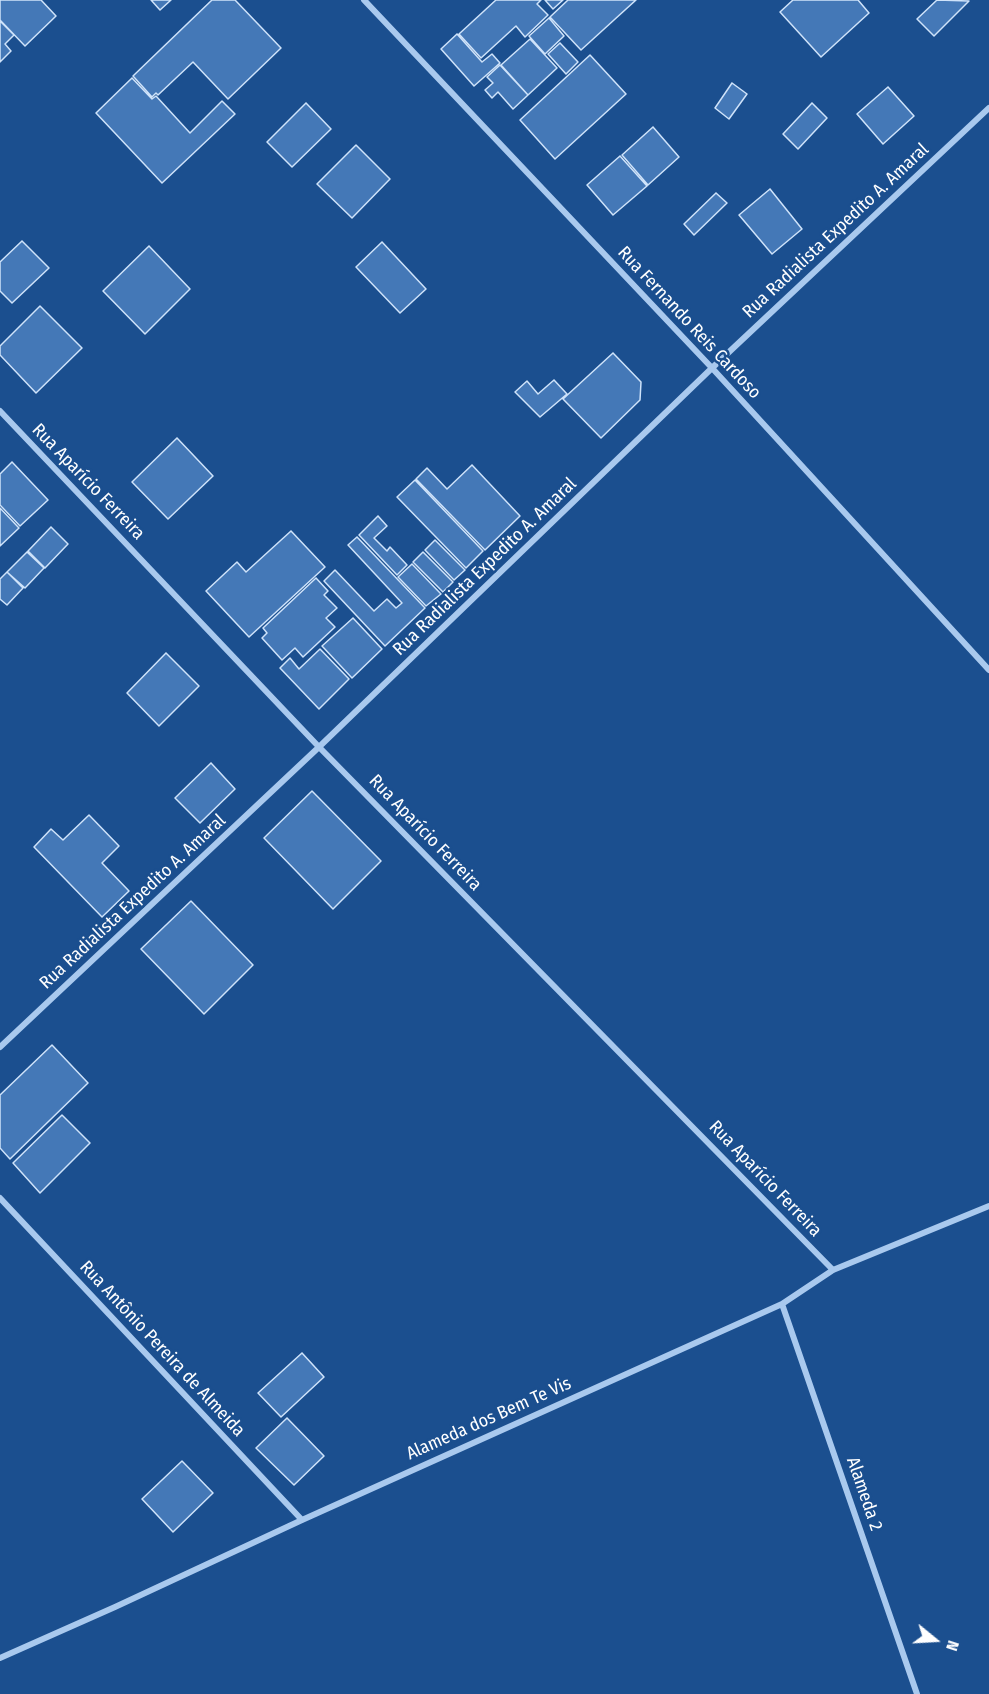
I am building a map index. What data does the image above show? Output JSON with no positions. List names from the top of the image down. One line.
{"streets":{"street":["Rua Radialista Expedito A. Amaral","Rua Fernando Reis Cardoso","Rua Aparício Ferreira","Rua Antônio Pereira de Almeida","Alameda dos Bem Te Vis","Alameda 2"]},"crossings":[["Rua Radialista Expedito A. Amaral","Rua Fernando Reis Cardoso"],["Rua Radialista Expedito A. Amaral","Rua Aparício Ferreira"],["Rua Aparício Ferreira","Alameda dos Bem Te Vis"],["Rua Antônio Pereira de Almeida","Alameda dos Bem Te Vis"],["Alameda dos Bem Te Vis","Alameda 2"]],"north":"right"}
